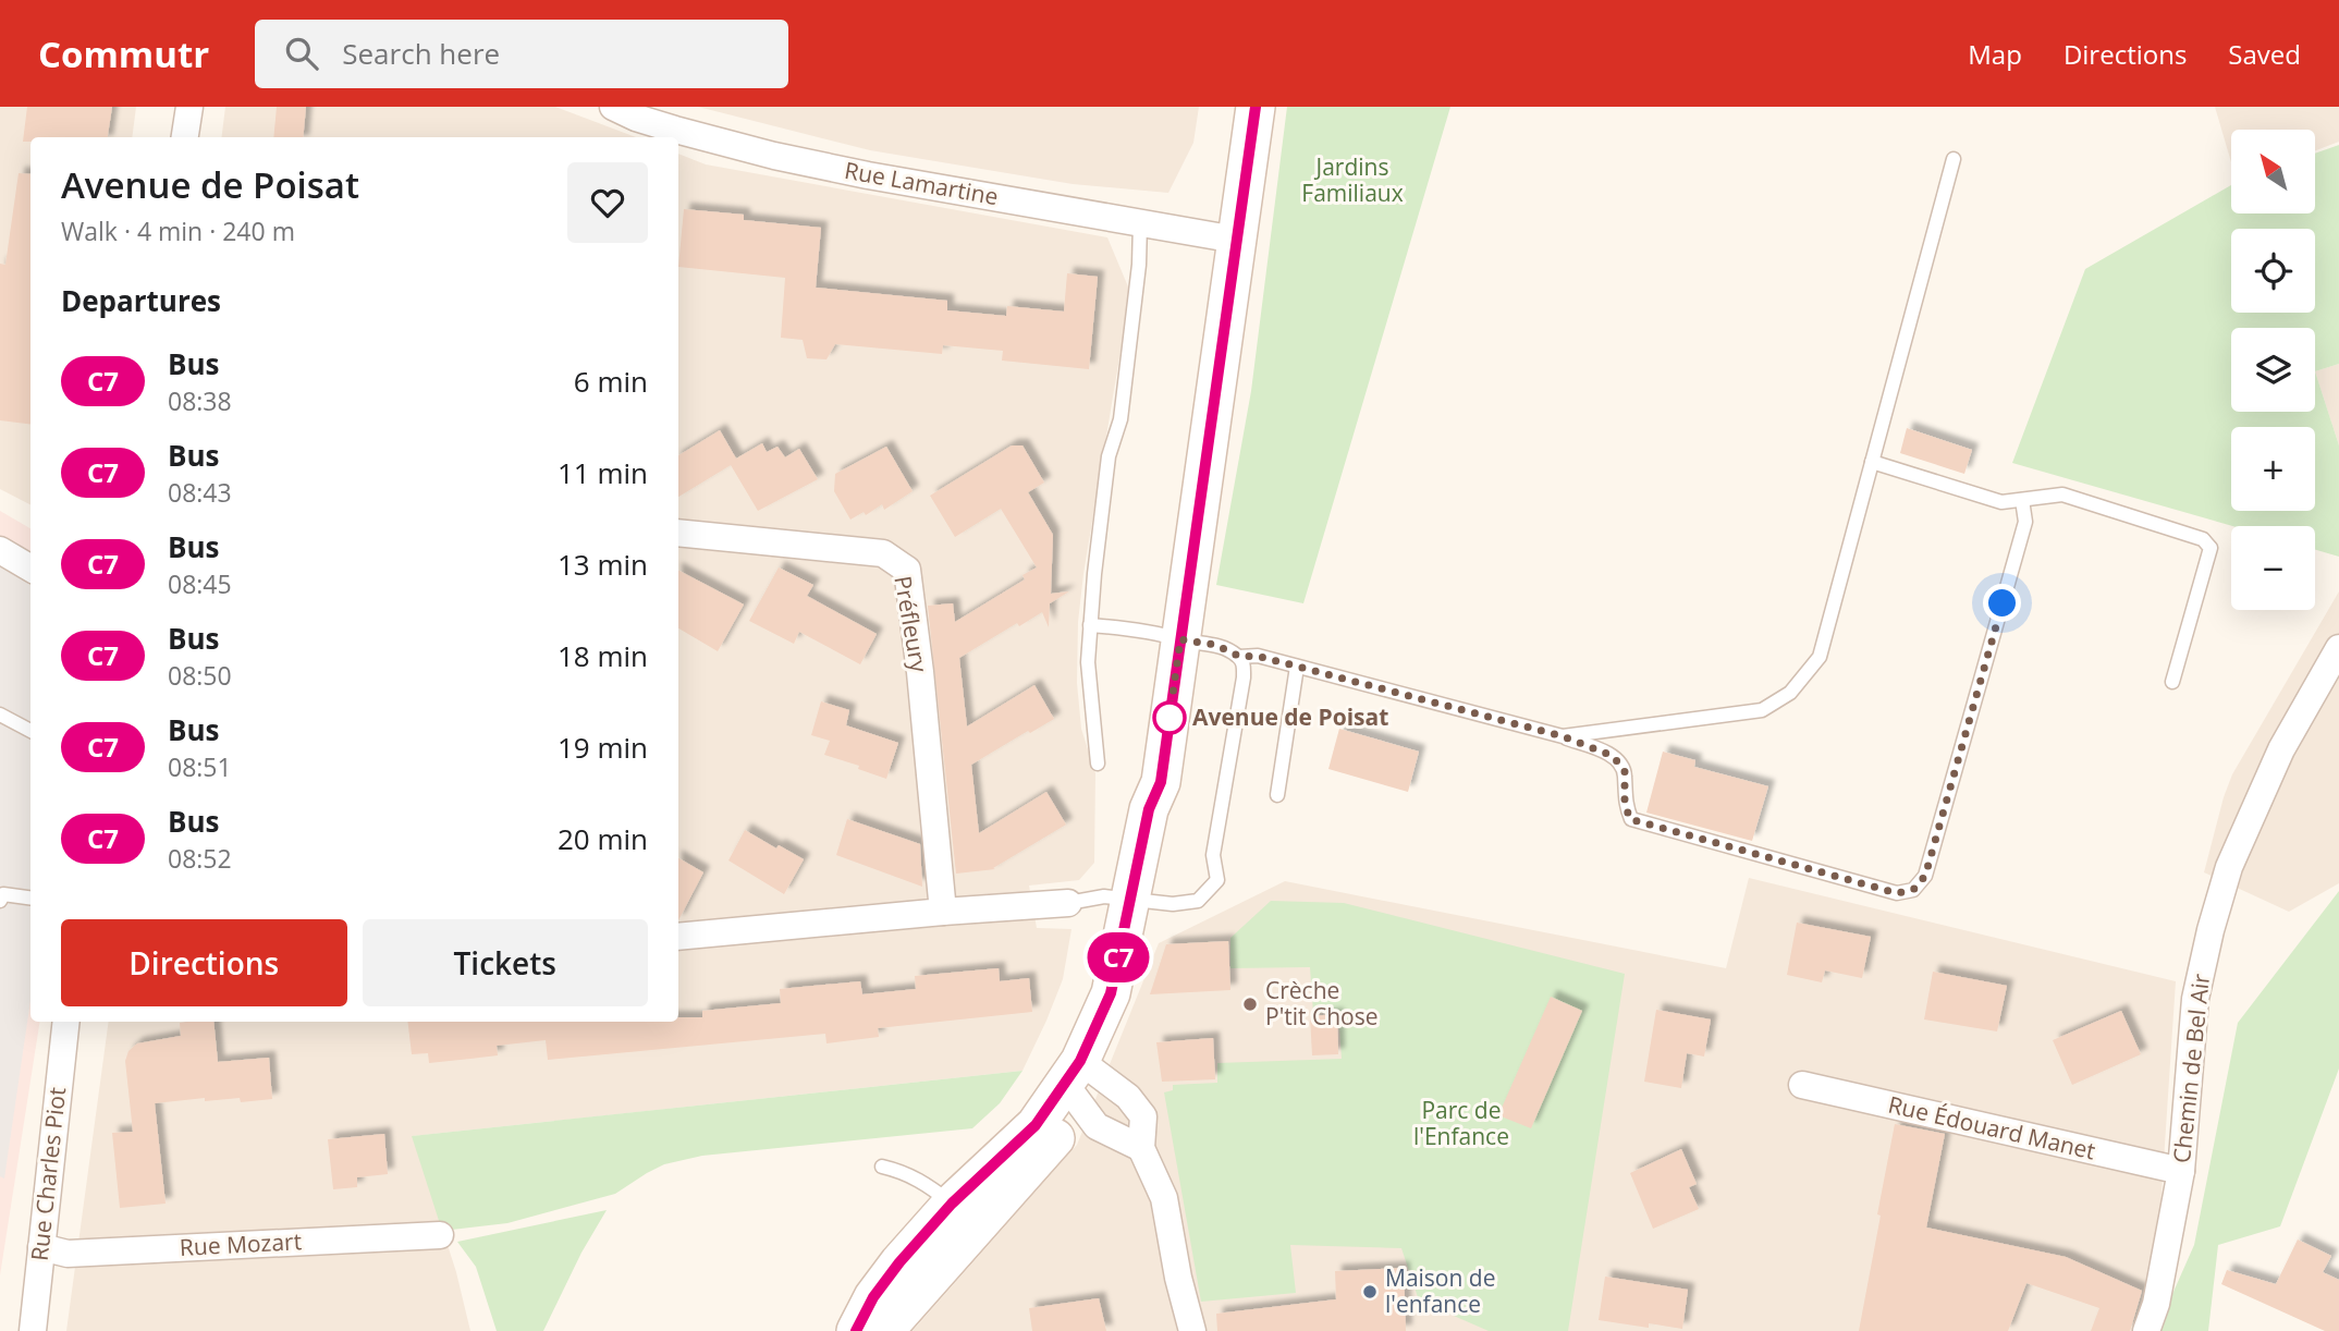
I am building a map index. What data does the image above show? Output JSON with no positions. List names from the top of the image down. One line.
{"streets":{"street":["Rue Lamartine","Préfleury","Chemin de Bel Air","Rue Édouard Manet","Rue Charles Piot","Rue Mozart"]},"crossings":[["Chemin de Bel Air","Rue Édouard Manet"],["Rue Charles Piot","Rue Mozart"]],"parks":["Jardins Familiaux","Parc de l'Enfance"],"places":["Avenue de Poisat","Crèche P'tit Chose","Maison de l'enfance"],"lines":["bus line C7"],"north":"top left","page":{"header":"Commutr","search":"Search here","nav":["Map","Directions","Saved"],"on_map":"C7","map_buttons":["+","−"],"heading":[["Avenue de Poisat","Walk · 4 min · 240 m"],"Departures"],"list":[{"mark":"C7","name":"Bus","note":"08:38","value":"6 min"},{"mark":"C7","name":"Bus","note":"08:43","value":"11 min"},{"mark":"C7","name":"Bus","note":"08:45","value":"13 min"},{"mark":"C7","name":"Bus","note":"08:50","value":"18 min"},{"mark":"C7","name":"Bus","note":"08:51","value":"19 min"},{"mark":"C7","name":"Bus","note":"08:52","value":"20 min"}],"buttons":["Directions","Tickets"]}}
